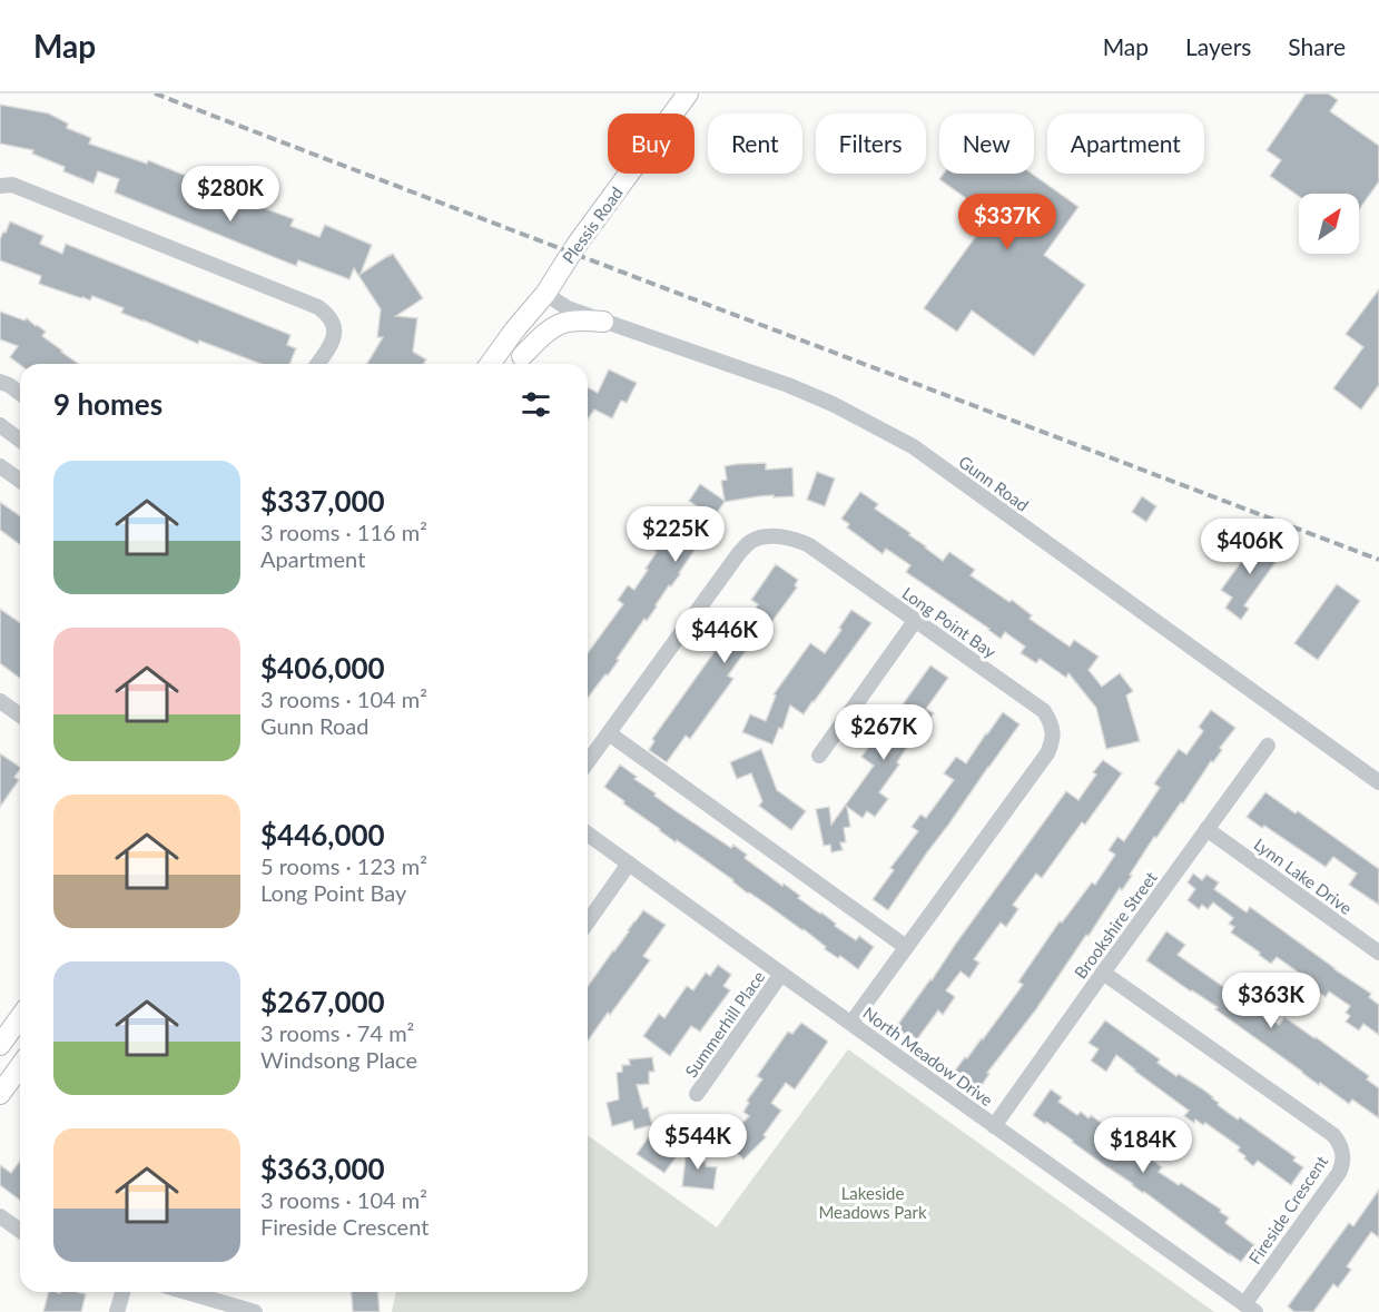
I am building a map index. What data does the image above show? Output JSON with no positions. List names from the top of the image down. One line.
{"streets":{"main road":["Plessis Road"],"street":["Gunn Road","Long Point Bay","Lynn Lake Drive","Brookshire Street","Summerhill Place","North Meadow Drive","Fireside Crescent"]},"crossings":[["Plessis Road","Gunn Road"],["Long Point Bay","North Meadow Drive"],["Lynn Lake Drive","Brookshire Street"],["Brookshire Street","North Meadow Drive"],["Brookshire Street","Fireside Crescent"],["Summerhill Place","North Meadow Drive"],["North Meadow Drive","Fireside Crescent"]],"parks":["Lakeside Meadows Park"],"north":"top right","page":{"header":"Map","nav":["Map","Layers","Share"],"chip":["Buy","Rent","Filters","New","Apartment"],"price":["$280K","$337K","$225K","$406K","$446K","$267K","$363K","$544K","$184K"],"heading":"9 homes","list":[{"name":"$337,000","note":"3 rooms · 116 m² · Apartment"},{"name":"$406,000","note":"3 rooms · 104 m² · Gunn Road"},{"name":"$446,000","note":"5 rooms · 123 m² · Long Point Bay"},{"name":"$267,000","note":"3 rooms · 74 m² · Windsong Place"},{"name":"$363,000","note":"3 rooms · 104 m² · Fireside Crescent"}]}}
